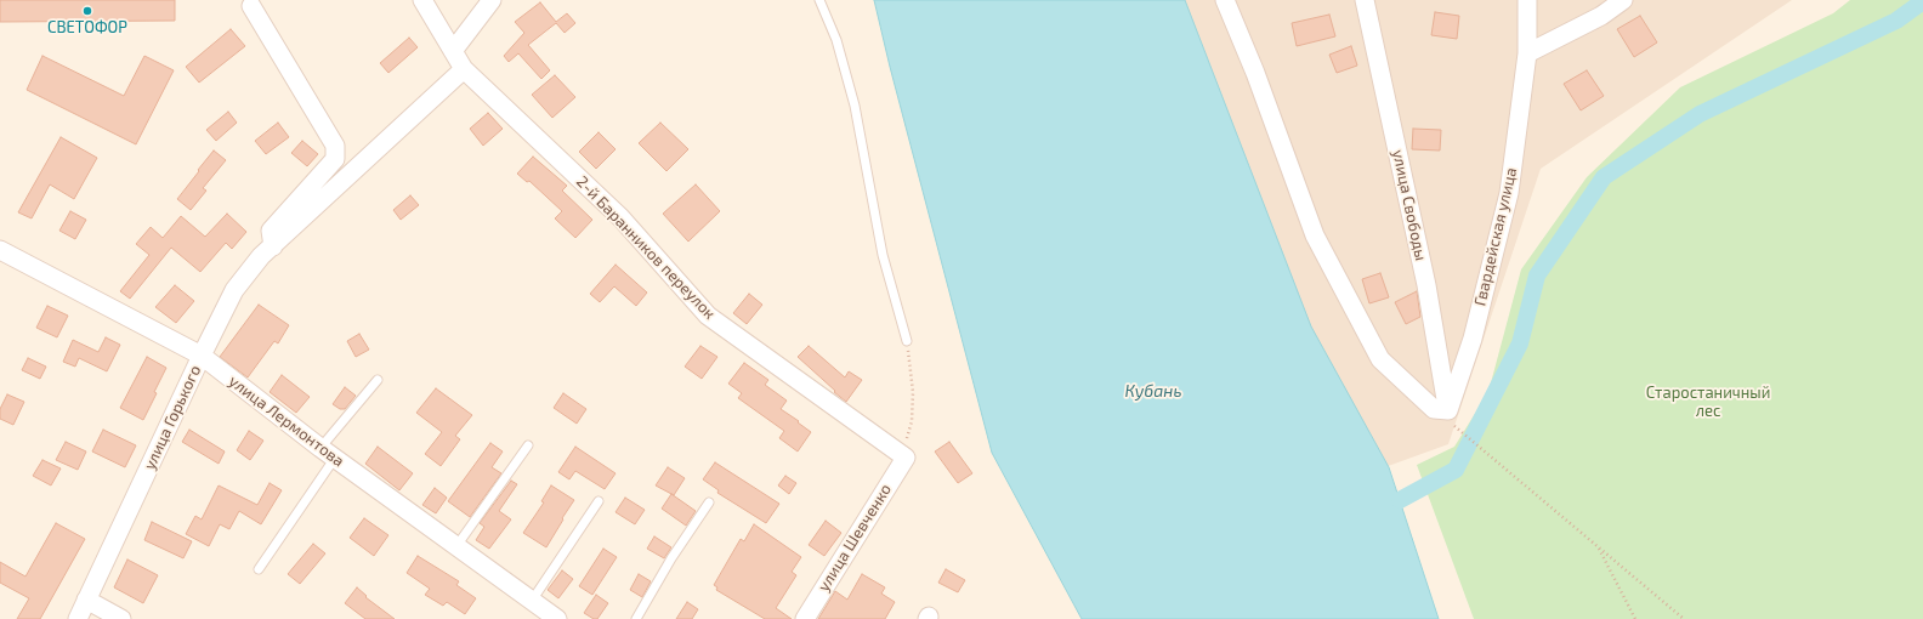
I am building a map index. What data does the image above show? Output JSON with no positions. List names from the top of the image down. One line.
{"streets":{"street":["улица Свободы","Гвардейская улица","2-й Баранников переулок","улица Горького","улица Лермонтова","улица Шевченко"]},"crossings":[["улица Свободы","Гвардейская улица"],["2-й Баранников переулок","улица Горького"],["2-й Баранников переулок","улица Шевченко"],["улица Горького","улица Лермонтова"]],"water":["Кубань"],"parks":["Старостаничный лес"],"places":["СВЕТОФОР"]}
